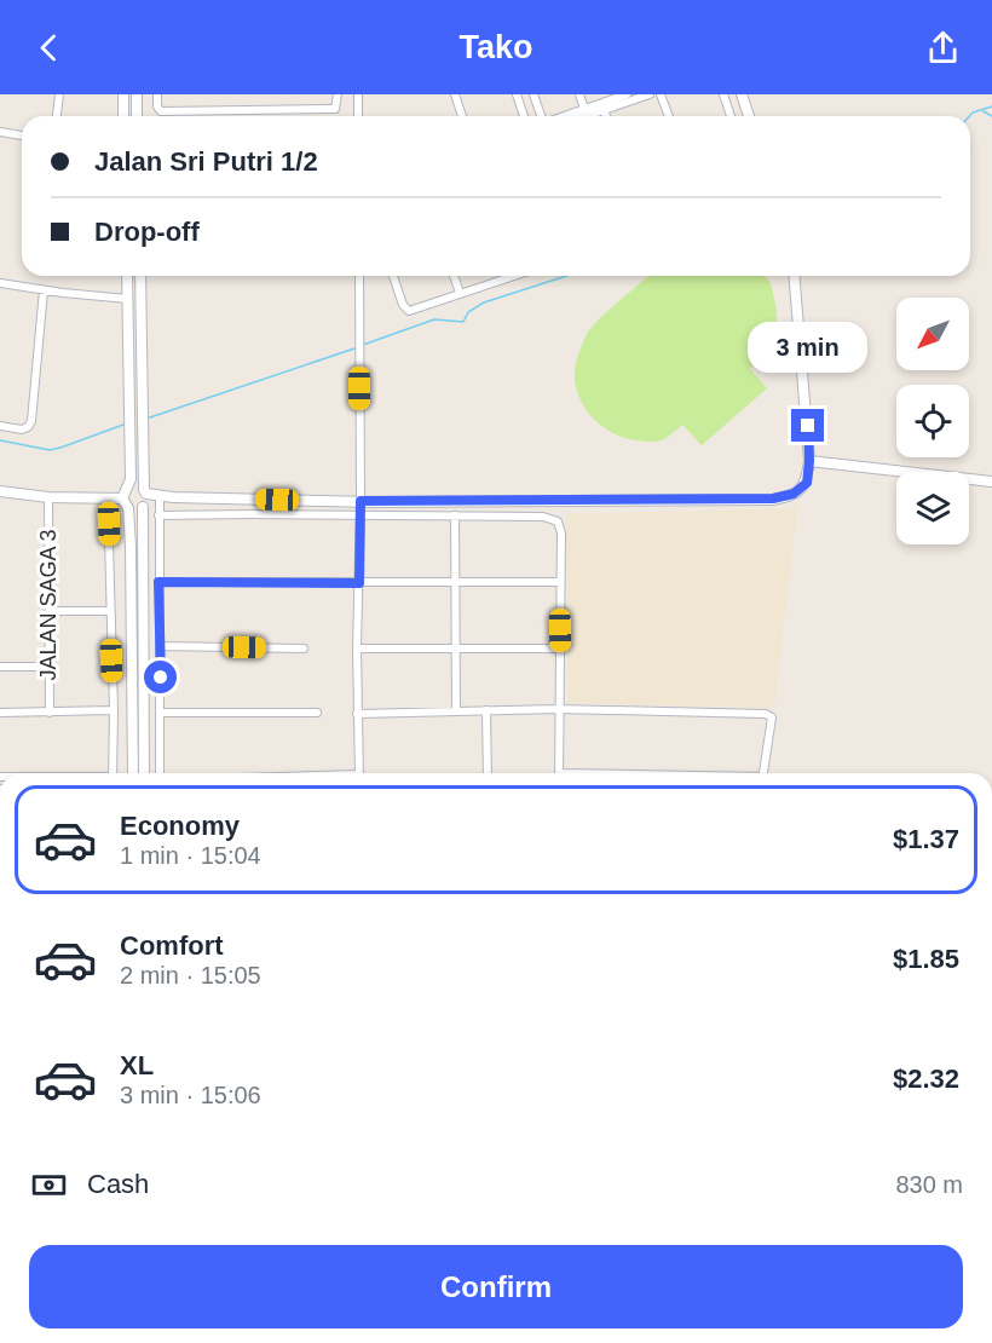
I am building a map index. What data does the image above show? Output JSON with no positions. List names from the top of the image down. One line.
{"streets":{"street":["JALAN SAGA 3"]},"north":"bottom left","page":{"header":"Tako","banner":["Jalan Sri Putri 1/2","Drop-off"],"bubble":"3 min","list":[{"name":"Economy","note":"1 min · 15:04","value":"$1.37"},{"name":"Comfort","note":"2 min · 15:05","value":"$1.85"},{"name":"XL","note":"3 min · 15:06","value":"$2.32"}],"pay":["Cash","830 m"],"buttons":"Confirm"}}
